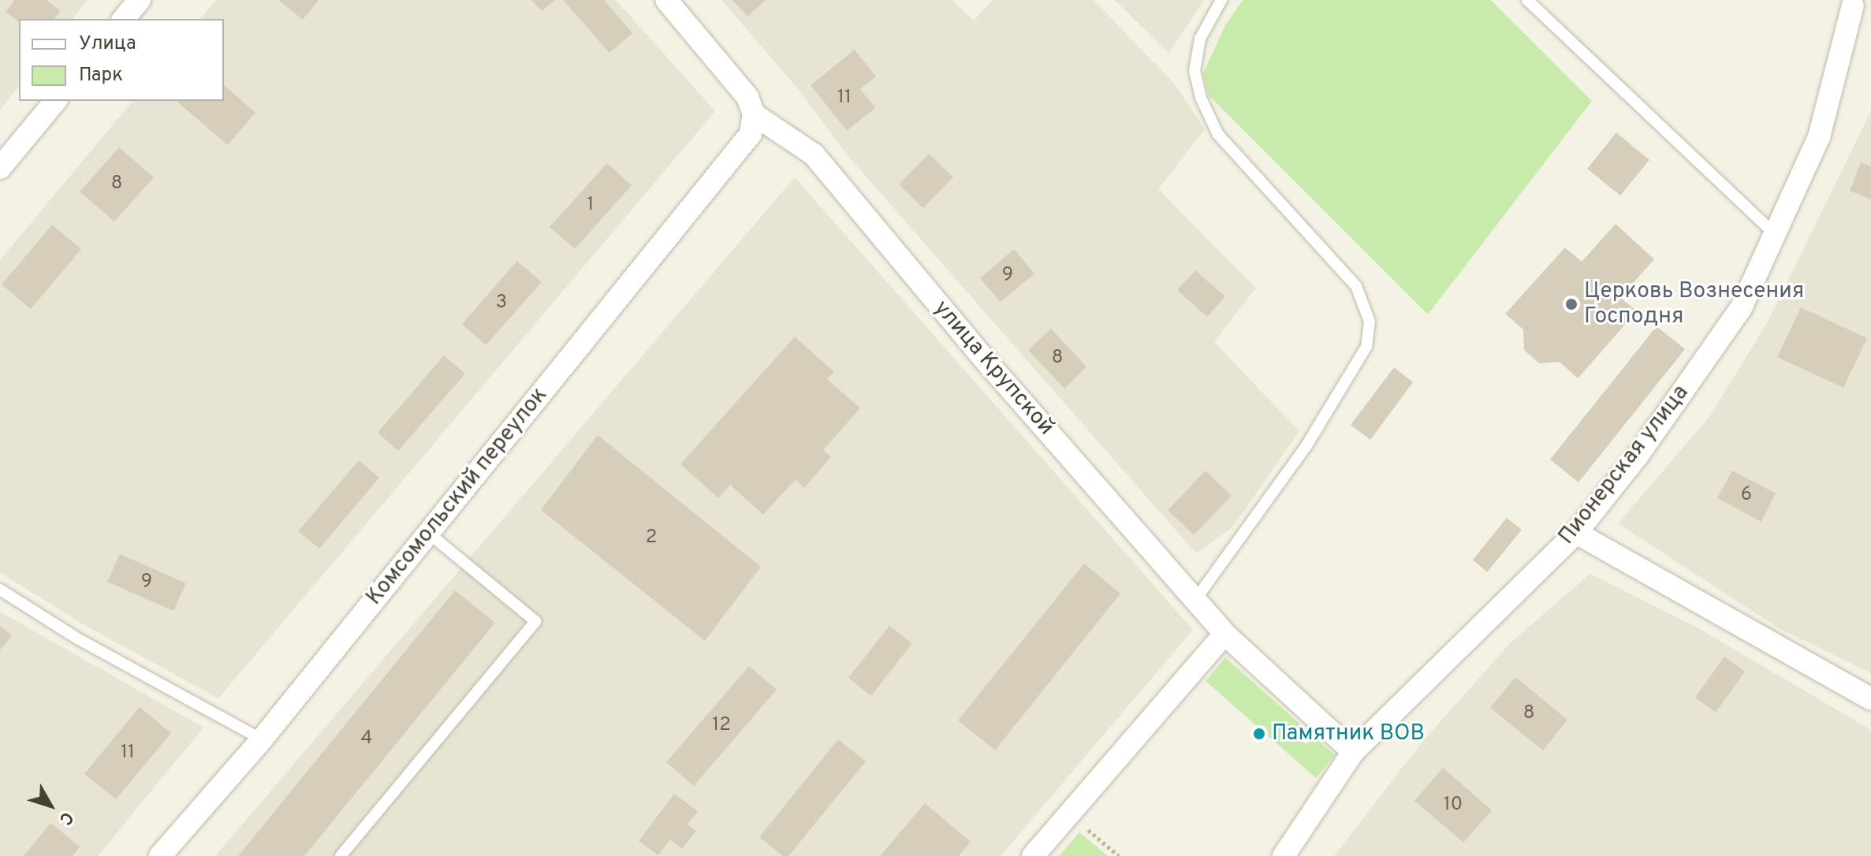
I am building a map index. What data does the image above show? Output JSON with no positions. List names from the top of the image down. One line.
{"streets":{"street":["улица Крупской","Пионерская улица","Комсомольский переулок"]},"crossings":[["улица Крупской","Пионерская улица"],["улица Крупской","Комсомольский переулок"]],"places":["Церковь Вознесения Господня","Памятник ВОВ"],"house_numbers":["11","8","1","9","3","8","6","2","9","8","12","4","11","10"],"legend":["Улица","Парк"],"north":"bottom right"}
